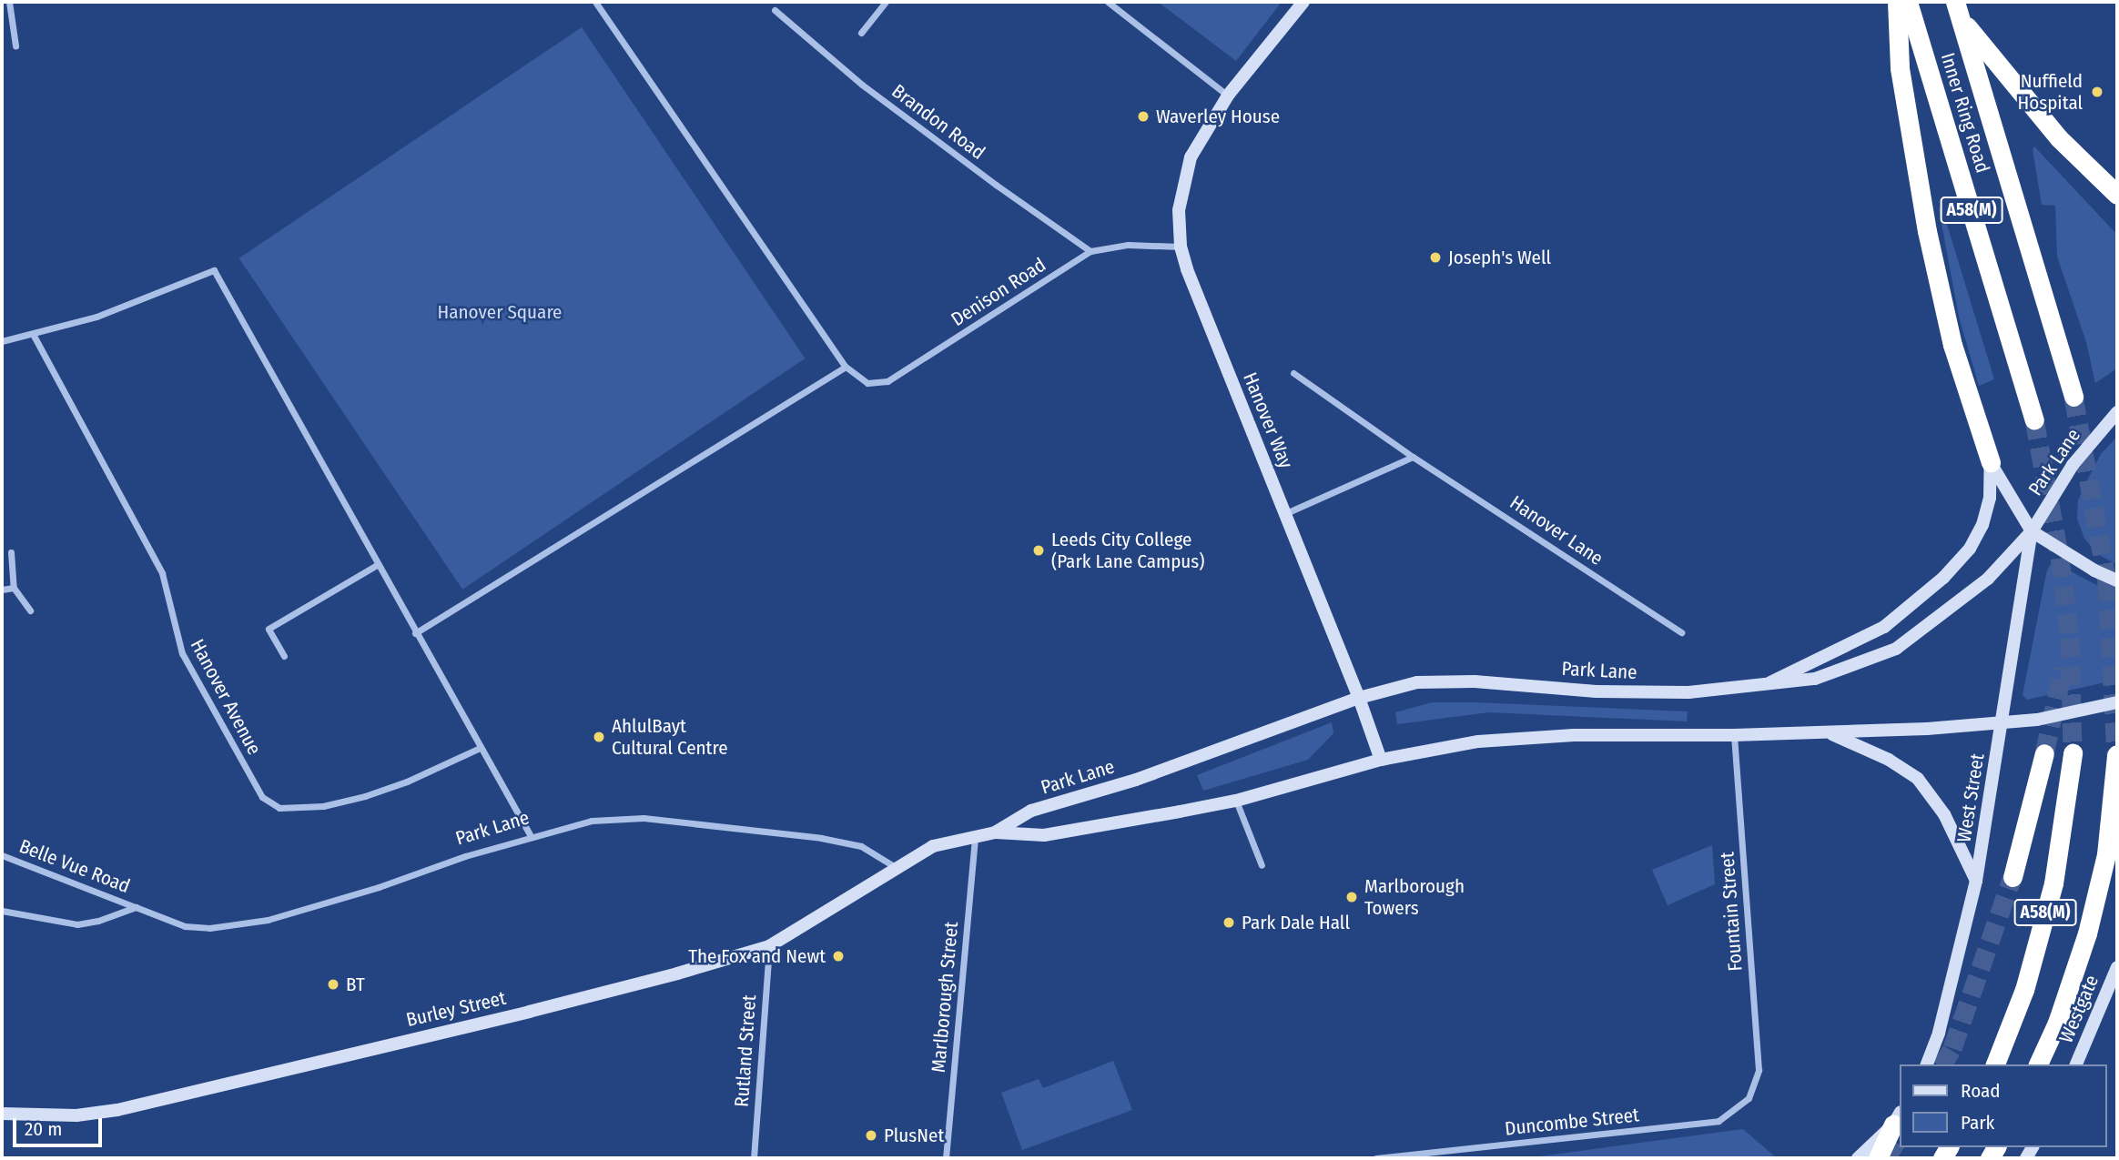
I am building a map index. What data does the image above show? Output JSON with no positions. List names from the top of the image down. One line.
{"streets":{"highway":["Inner Ring Road","A58(M)"],"street":["Brandon Road","Denison Road","Hanover Way","Park Lane","Hanover Lane","Hanover Avenue","West Street","Belle Vue Road","Fountain Street","Marlborough Street","Burley Street","Westgate","Rutland Street","Duncombe Street"]},"crossings":[["Inner Ring Road","A58(M)"],["Brandon Road","Denison Road"],["Denison Road","Hanover Way"],["Hanover Way","Park Lane"],["Park Lane","West Street"],["Park Lane","Belle Vue Road"],["Park Lane","Fountain Street"],["Park Lane","Marlborough Street"],["Park Lane","Burley Street"],["Fountain Street","Duncombe Street"],["Burley Street","Rutland Street"]],"parks":["Hanover Square"],"places":["Nuffield Hospital","Waverley House","Joseph's Well","Leeds City College (Park Lane Campus)","AhlulBayt Cultural Centre","Marlborough Towers","Park Dale Hall","The Fox and Newt","BT","PlusNet"],"legend":["Road","Park"],"scale_bar":"20 m"}
